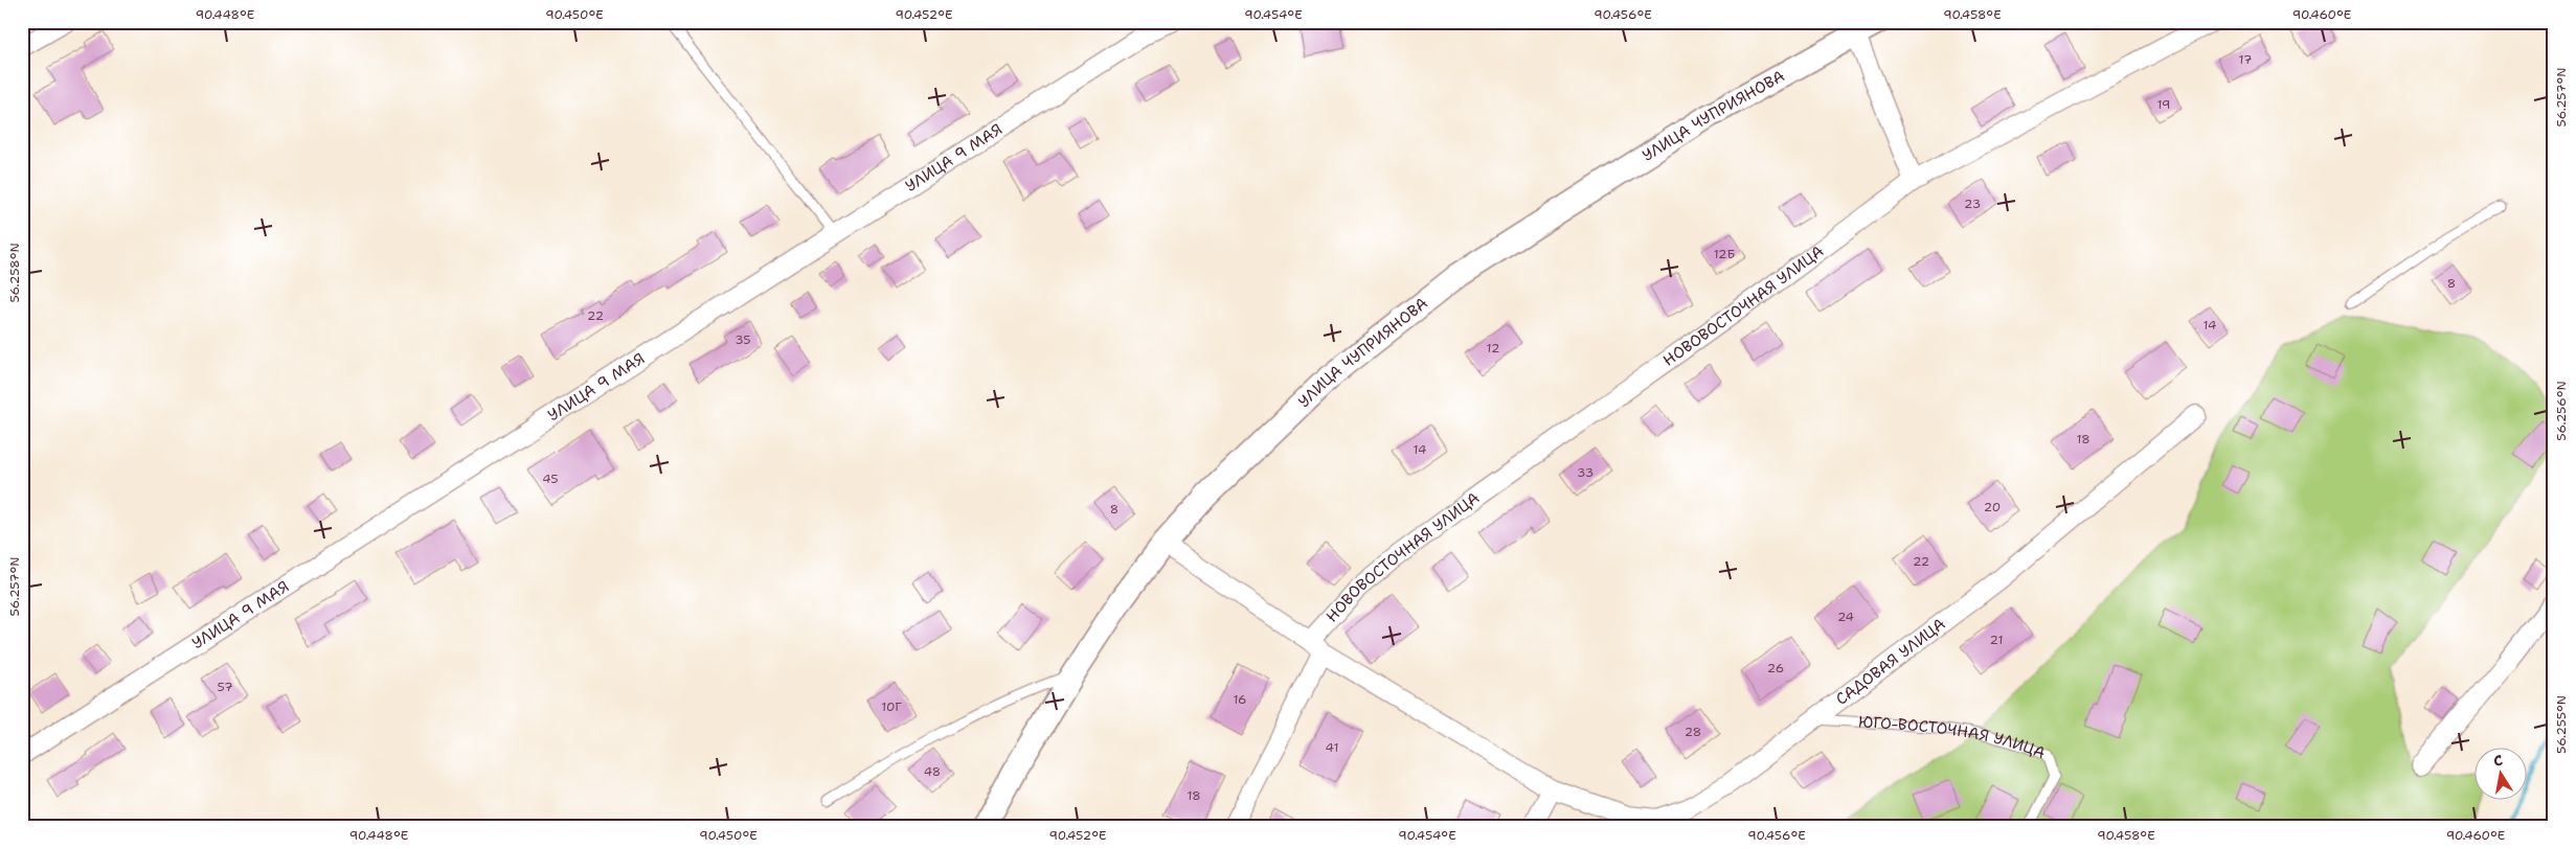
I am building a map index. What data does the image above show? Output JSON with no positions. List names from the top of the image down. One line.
{"streets":{"street":["УЛИЦА ЧУПРИЯНОВА","УЛИЦА 9 МАЯ","НОВОВОСТОЧНАЯ УЛИЦА","САДОВАЯ УЛИЦА"],"lane":["ЮГО-ВОСТОЧНАЯ УЛИЦА"]},"crossings":[["УЛИЦА ЧУПРИЯНОВА","САДОВАЯ УЛИЦА"],["НОВОВОСТОЧНАЯ УЛИЦА","САДОВАЯ УЛИЦА"],["САДОВАЯ УЛИЦА","ЮГО-ВОСТОЧНАЯ УЛИЦА"]],"house_numbers":["17","19","23","12Б","8","22","14","35","12","18","14","33","45","20","8","22","24","21","26","57","16","10Г","28","41","48","18"],"north":"top","coordinates":["90.448°E","90.450°E","90.452°E","90.454°E","90.456°E","90.458°E","90.460°E","56.257°N","56.258°N","56.256°N","56.255°N"]}
